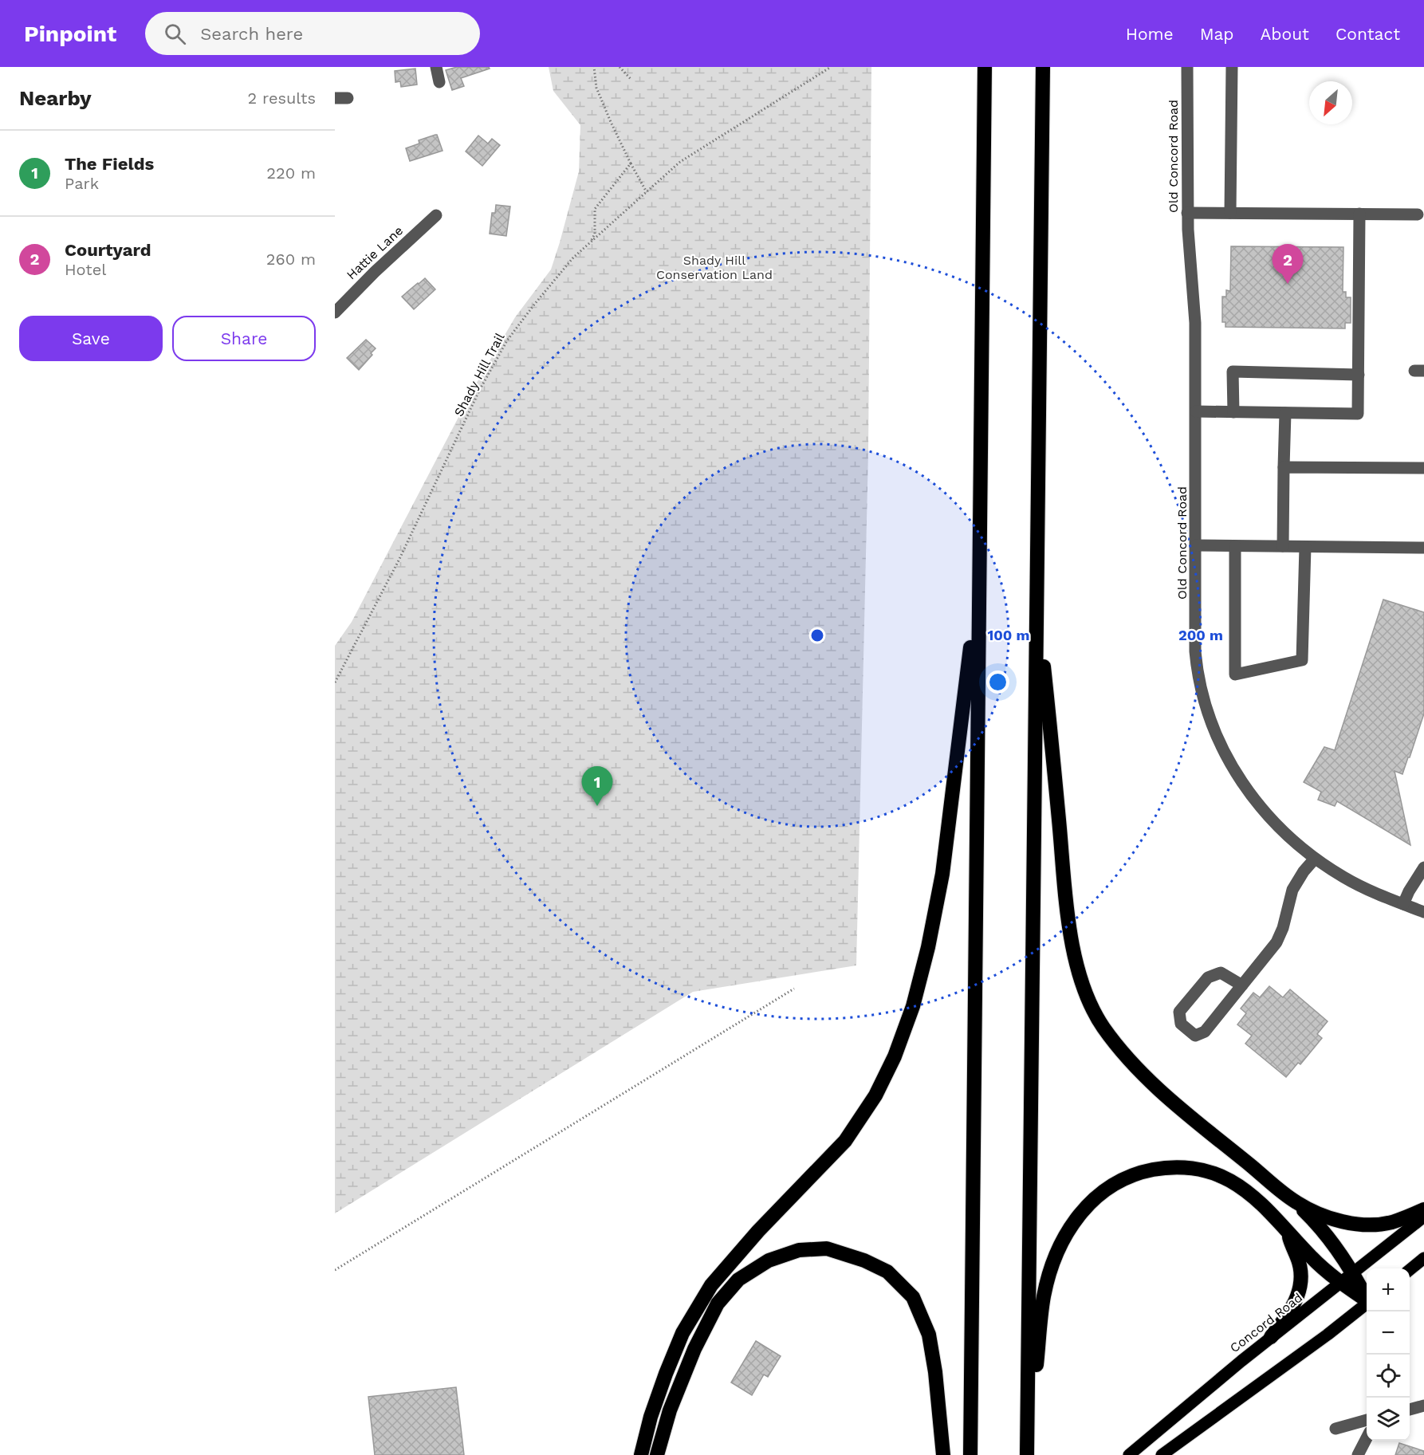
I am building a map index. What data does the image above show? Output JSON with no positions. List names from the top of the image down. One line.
{"streets":{"main road":["Concord Road"],"street":["Old Concord Road","Hattie Lane"],"path":["Shady Hill Trail"]},"parks":["Shady Hill Conservation Land"],"north":"bottom left","page":{"header":"Pinpoint","search":"Search here","nav":["Home","Map","About","Contact"],"heading":["Nearby","2 results"],"list":[{"mark":"1","name":"The Fields","note":"Park","value":"220 m"},{"mark":"2","name":"Courtyard","note":"Hotel","value":"260 m"}],"pins":["2","1"],"buttons":["Save","Share"],"map_buttons":["+","−"]},"rings":["100 m","200 m"]}
